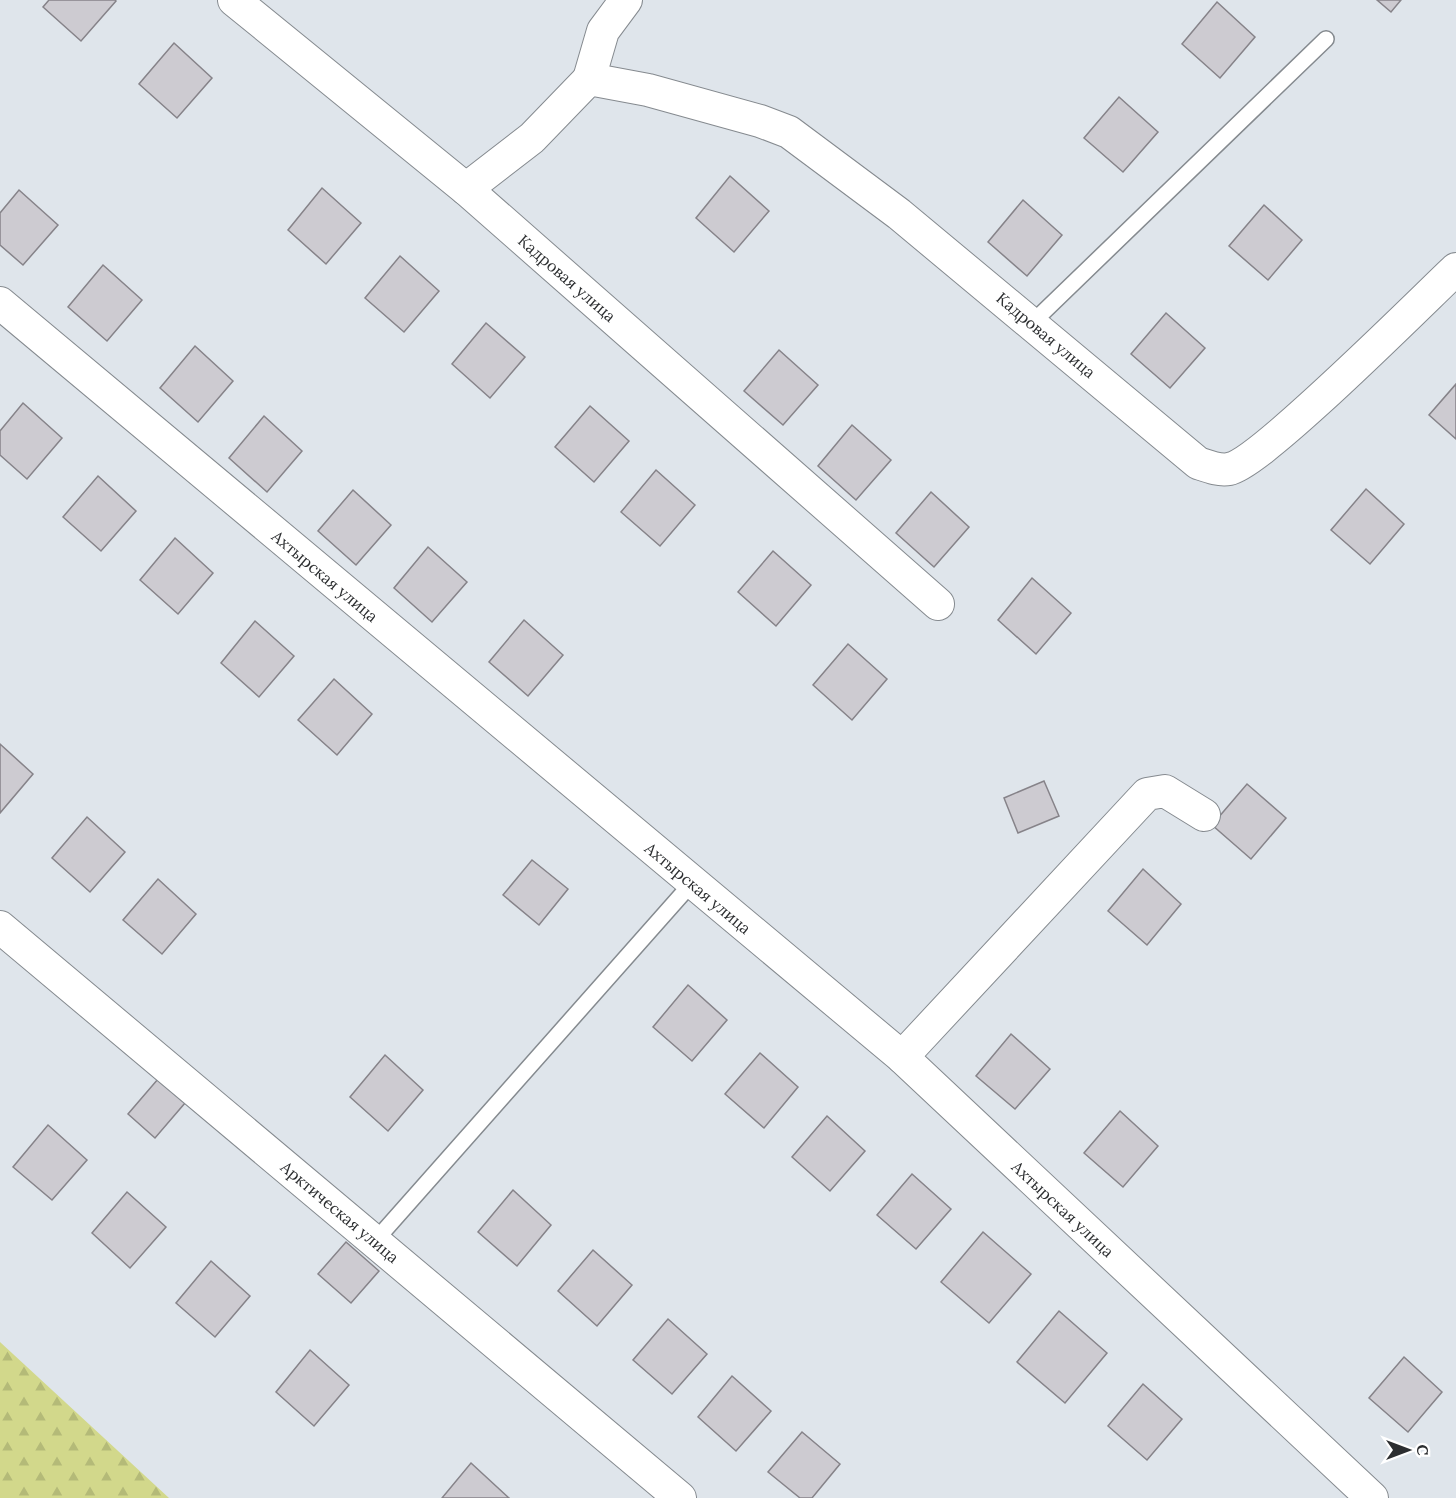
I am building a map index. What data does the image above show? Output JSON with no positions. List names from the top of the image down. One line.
{"streets":{"street":["Кадровая улица","Ахтырская улица","Арктическая улица"]},"north":"right"}
